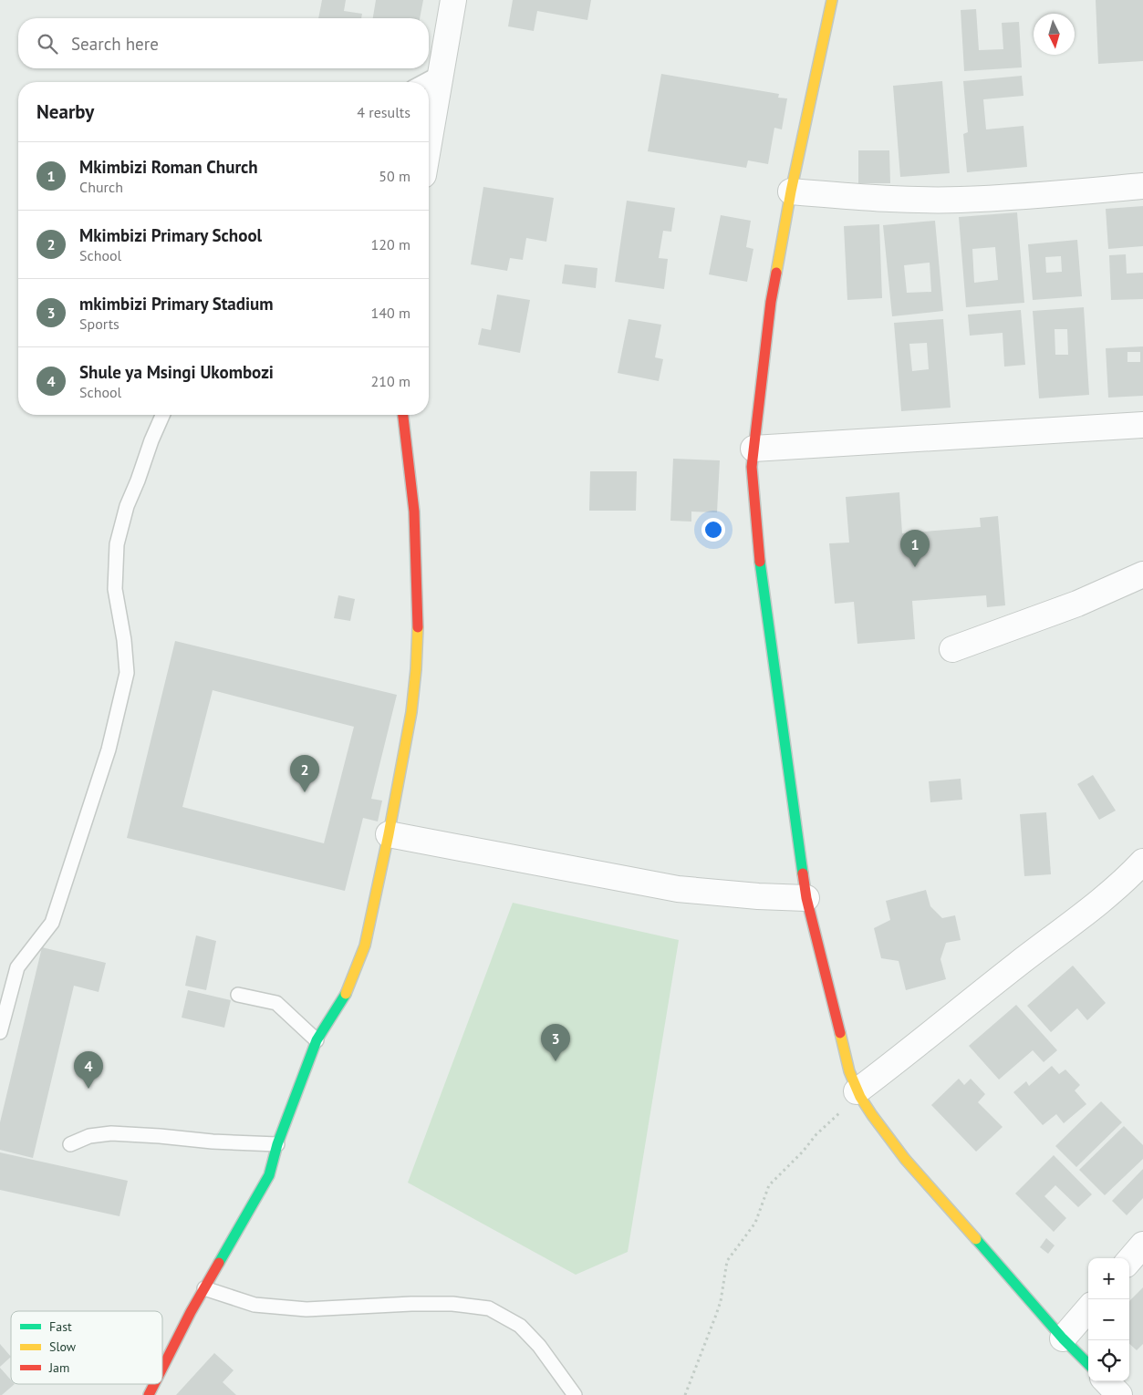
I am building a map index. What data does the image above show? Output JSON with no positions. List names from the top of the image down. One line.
{"legend":["Fast","Slow","Jam"],"north":"bottom","page":{"search":"Search here","heading":["Nearby","4 results"],"list":[{"mark":"1","name":"Mkimbizi Roman Church","note":"Church","value":"50 m"},{"mark":"2","name":"Mkimbizi Primary School","note":"School","value":"120 m"},{"mark":"3","name":"mkimbizi Primary Stadium","note":"Sports","value":"140 m"},{"mark":"4","name":"Shule ya Msingi Ukombozi","note":"School","value":"210 m"}],"pins":["1","2","3","4"],"map_buttons":["+","−"]}}
